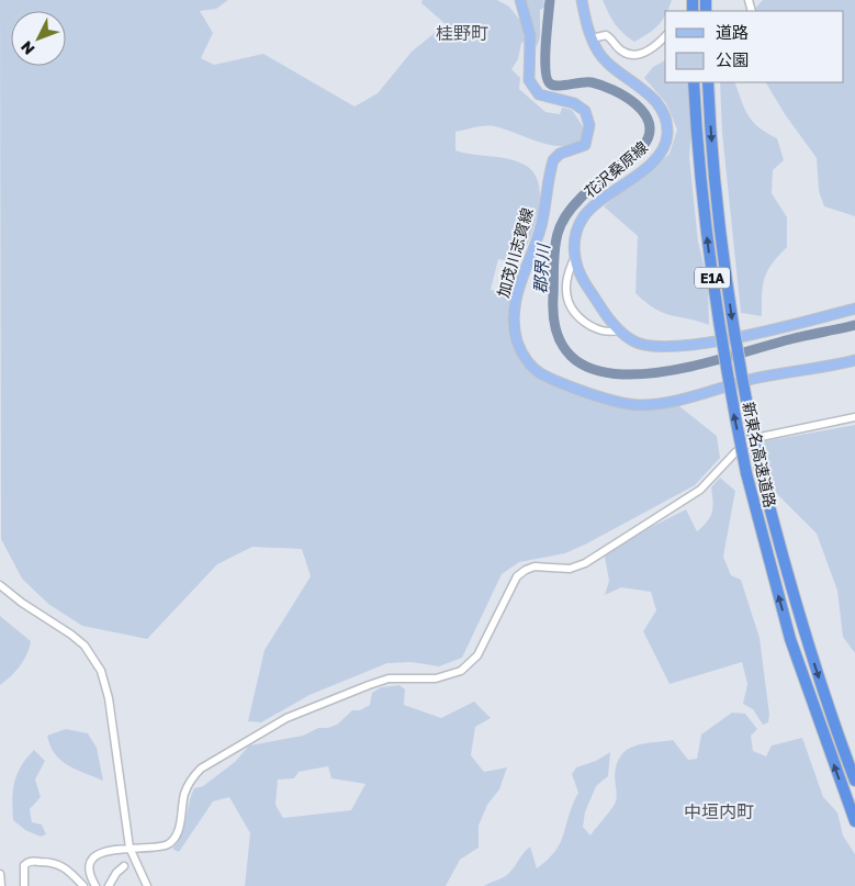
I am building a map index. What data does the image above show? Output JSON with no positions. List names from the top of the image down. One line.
{"streets":{"highway":["E1A","新東名高速道路"],"main road":["花沢桑原線","加茂川志賀線"]},"districts":["桂野町","中垣内町"],"water":["郡界川"],"legend":["道路","公園"],"north":"bottom left"}
